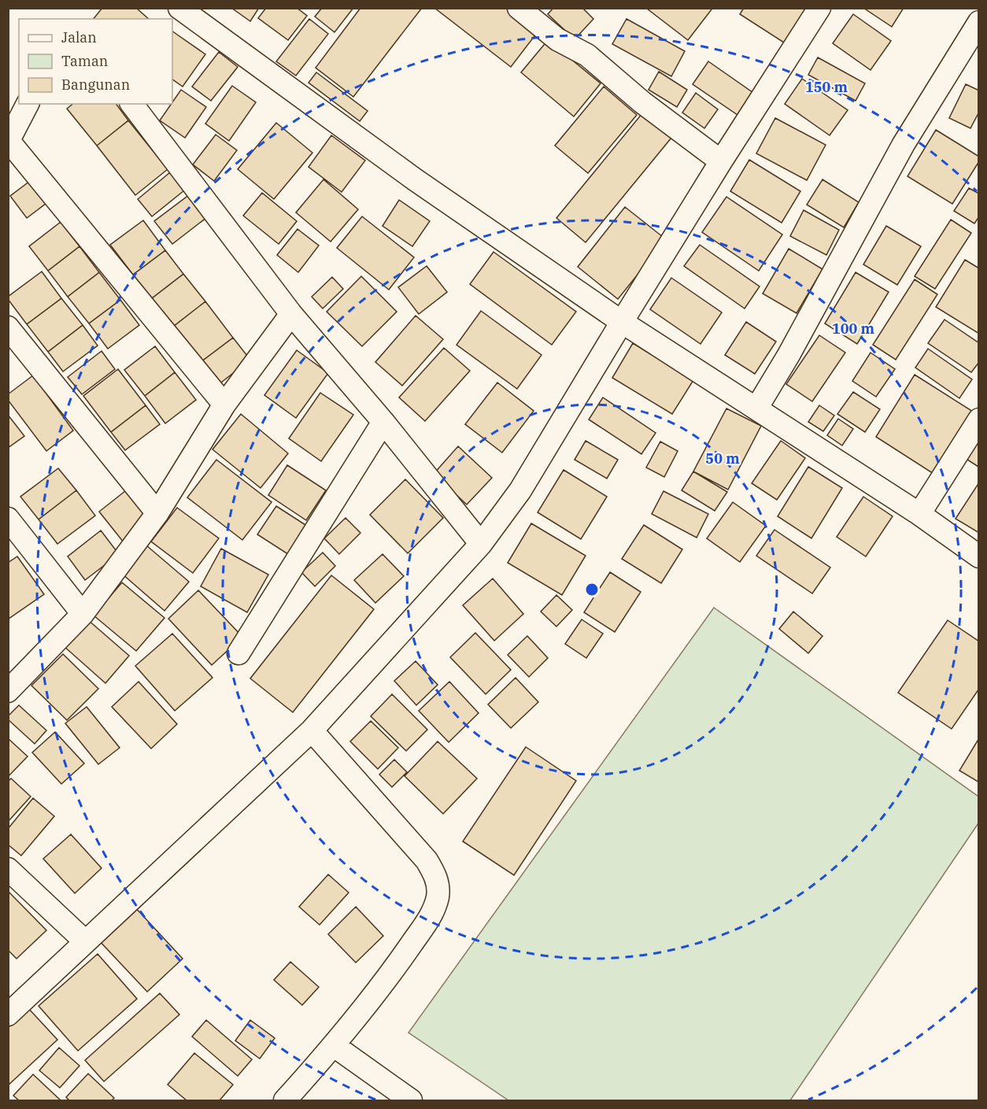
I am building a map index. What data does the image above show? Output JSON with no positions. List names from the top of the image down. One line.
{"legend":["Jalan","Taman","Bangunan"],"rings":["150 m","100 m","50 m"]}
